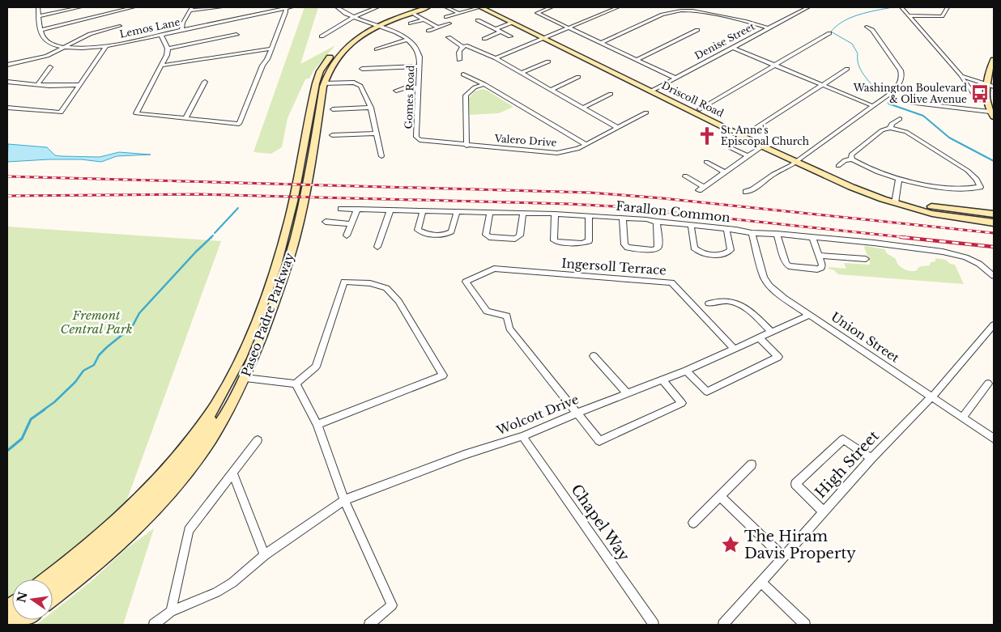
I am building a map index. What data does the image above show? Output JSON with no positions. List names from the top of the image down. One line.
{"streets":{"main road":["Driscoll Road","Paseo Padre Parkway"],"street":["Lemos Lane","Denise Street","Gomes Road","Valero Drive","Farallon Common","Ingersoll Terrace","Union Street","Wolcott Drive","High Street","Chapel Way"]},"crossings":[["Denise Street","Driscoll Road"],["Gomes Road","Valero Drive"],["Gomes Road","Paseo Padre Parkway"],["Farallon Common","Union Street"],["Ingersoll Terrace","Wolcott Drive"],["Union Street","Wolcott Drive"],["Union Street","High Street"],["Wolcott Drive","Chapel Way"]],"parks":["Fremont Central Park"],"places":{"bus stop":["Washington Boulevard & Olive Avenue"],"church":["St. Anne's Episcopal Church"],"place":["The Hiram Davis Property"]},"north":"left"}
